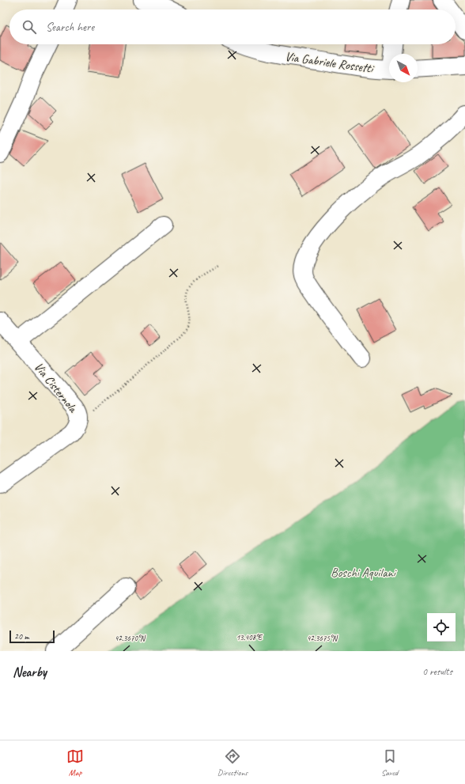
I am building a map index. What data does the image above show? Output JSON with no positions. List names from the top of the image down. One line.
{"streets":{"street":["Via Gabriele Rossetti","Via Cisternola"]},"parks":["Boschi Aquilani"],"scale_bar":"20 m","north":"bottom right","page":{"search":"Search here","scale":"20 m","heading":["Nearby","0 results"],"nav":["Map","Directions","Saved"]},"coordinates":["13.408°E","42.3670°N","42.3675°N"]}
